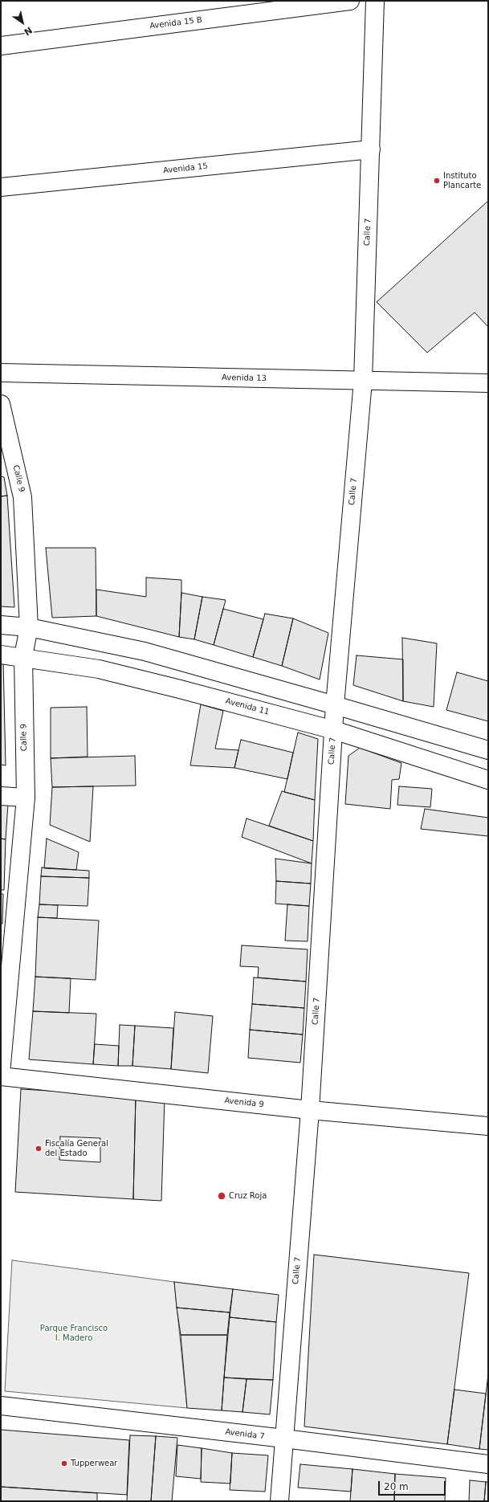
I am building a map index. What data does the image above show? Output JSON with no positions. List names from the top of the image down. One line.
{"streets":{"street":["Avenida 15 B","Avenida 15","Calle 7","Avenida 13","Calle 9","Avenida 11","Avenida 9","Avenida 7"]},"crossings":[["Avenida 15","Calle 7"],["Calle 7","Avenida 13"],["Calle 7","Avenida 11"],["Calle 7","Avenida 9"],["Calle 7","Avenida 7"],["Calle 9","Avenida 11"]],"parks":["Parque Francisco I. Madero"],"places":["Instituto Plancarte","Fiscalía General del Estado","Cruz Roja","Tupperwear"],"scale_bar":"20 m","north":"bottom right"}
